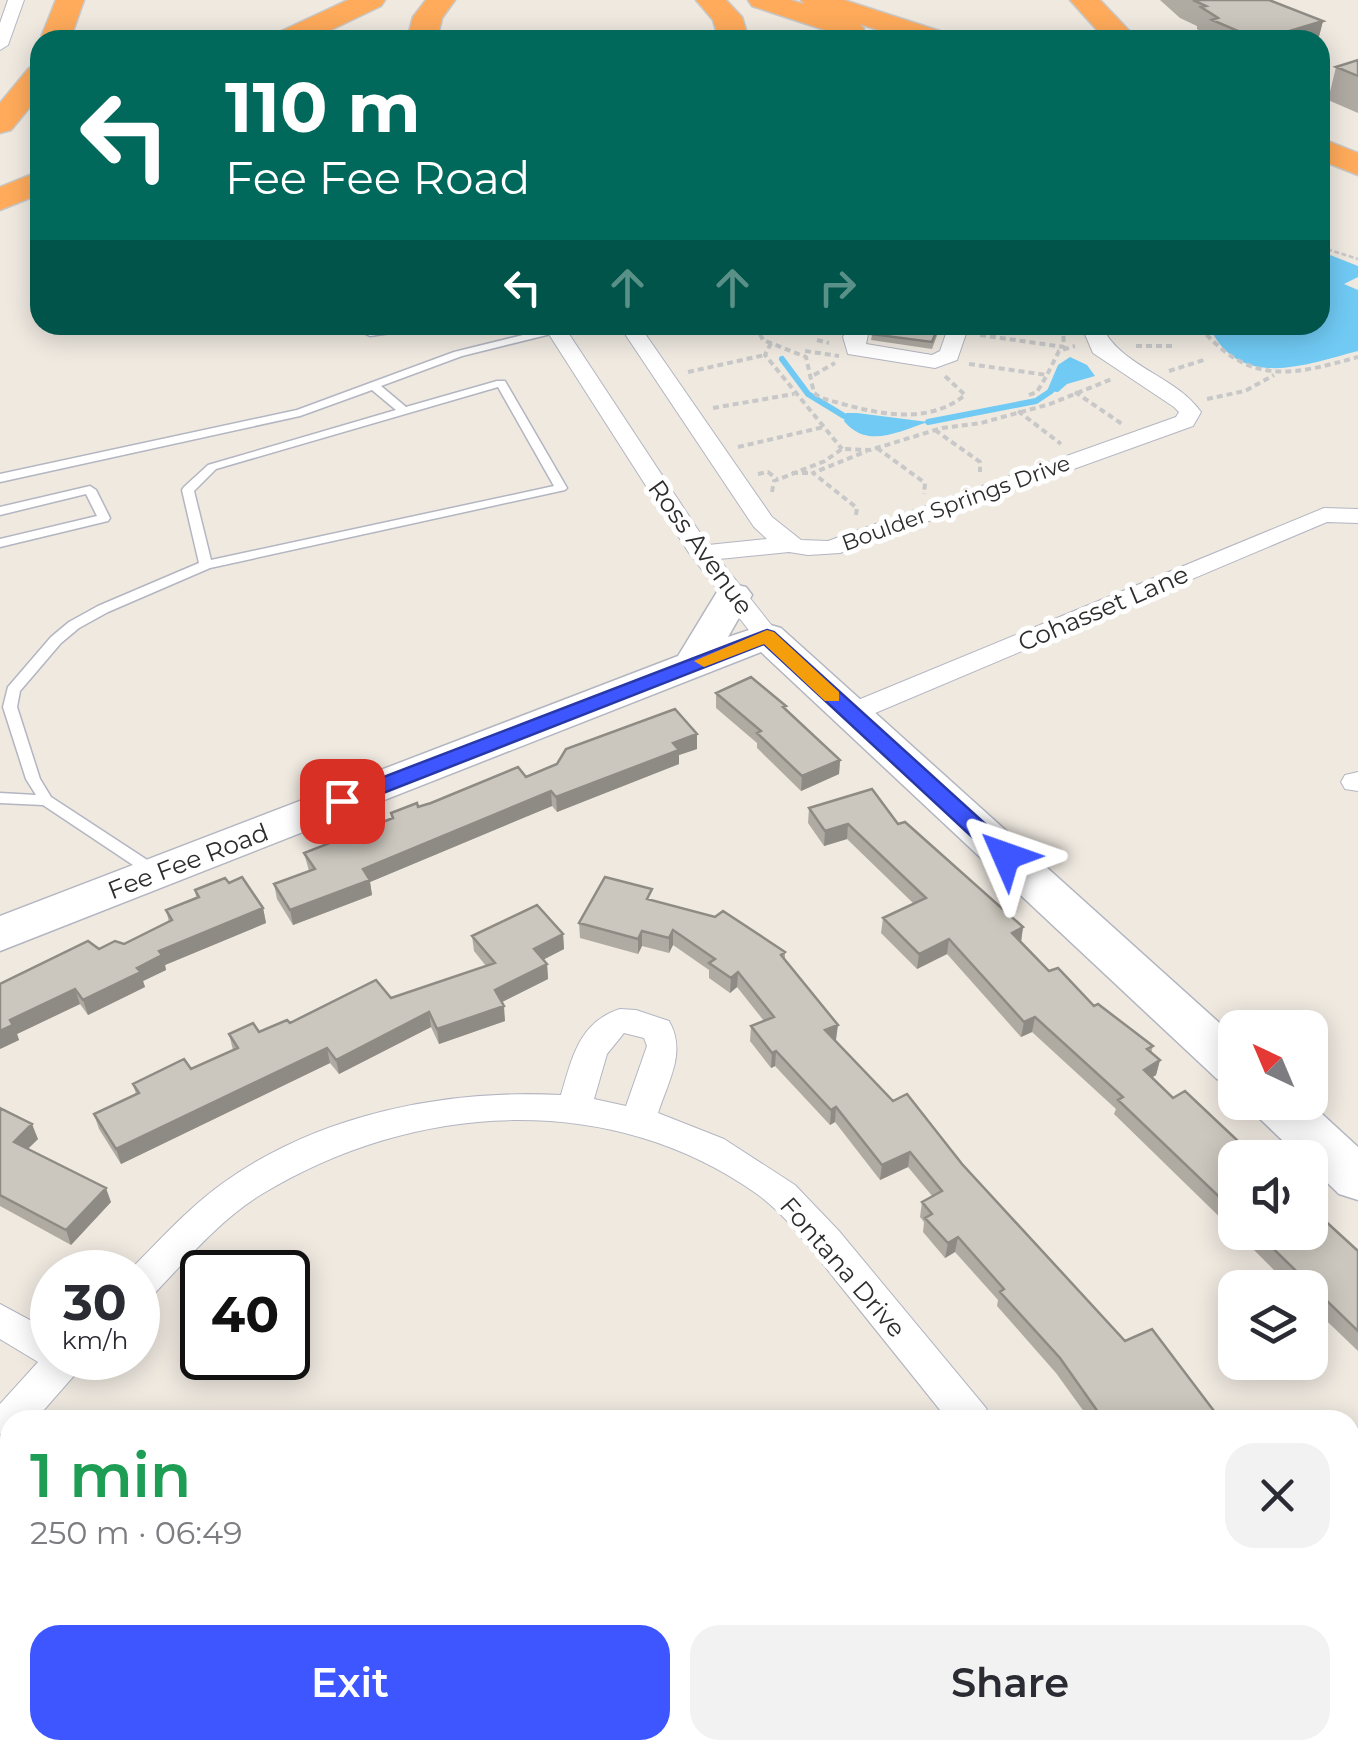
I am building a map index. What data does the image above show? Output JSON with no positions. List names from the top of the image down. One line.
{"streets":{"street":["Boulder Springs Drive","Ross Avenue","Cohasset Lane","Fee Fee Road","Fontana Drive"]},"crossings":[["Ross Avenue","Cohasset Lane"],["Ross Avenue","Fee Fee Road"]],"north":"top left","page":{"turn":["110 m","Fee Fee Road"],"speed":"30 km/h","limit":"40","heading":["1 min","250 m · 06:49"],"buttons":["Exit","Share"]}}
